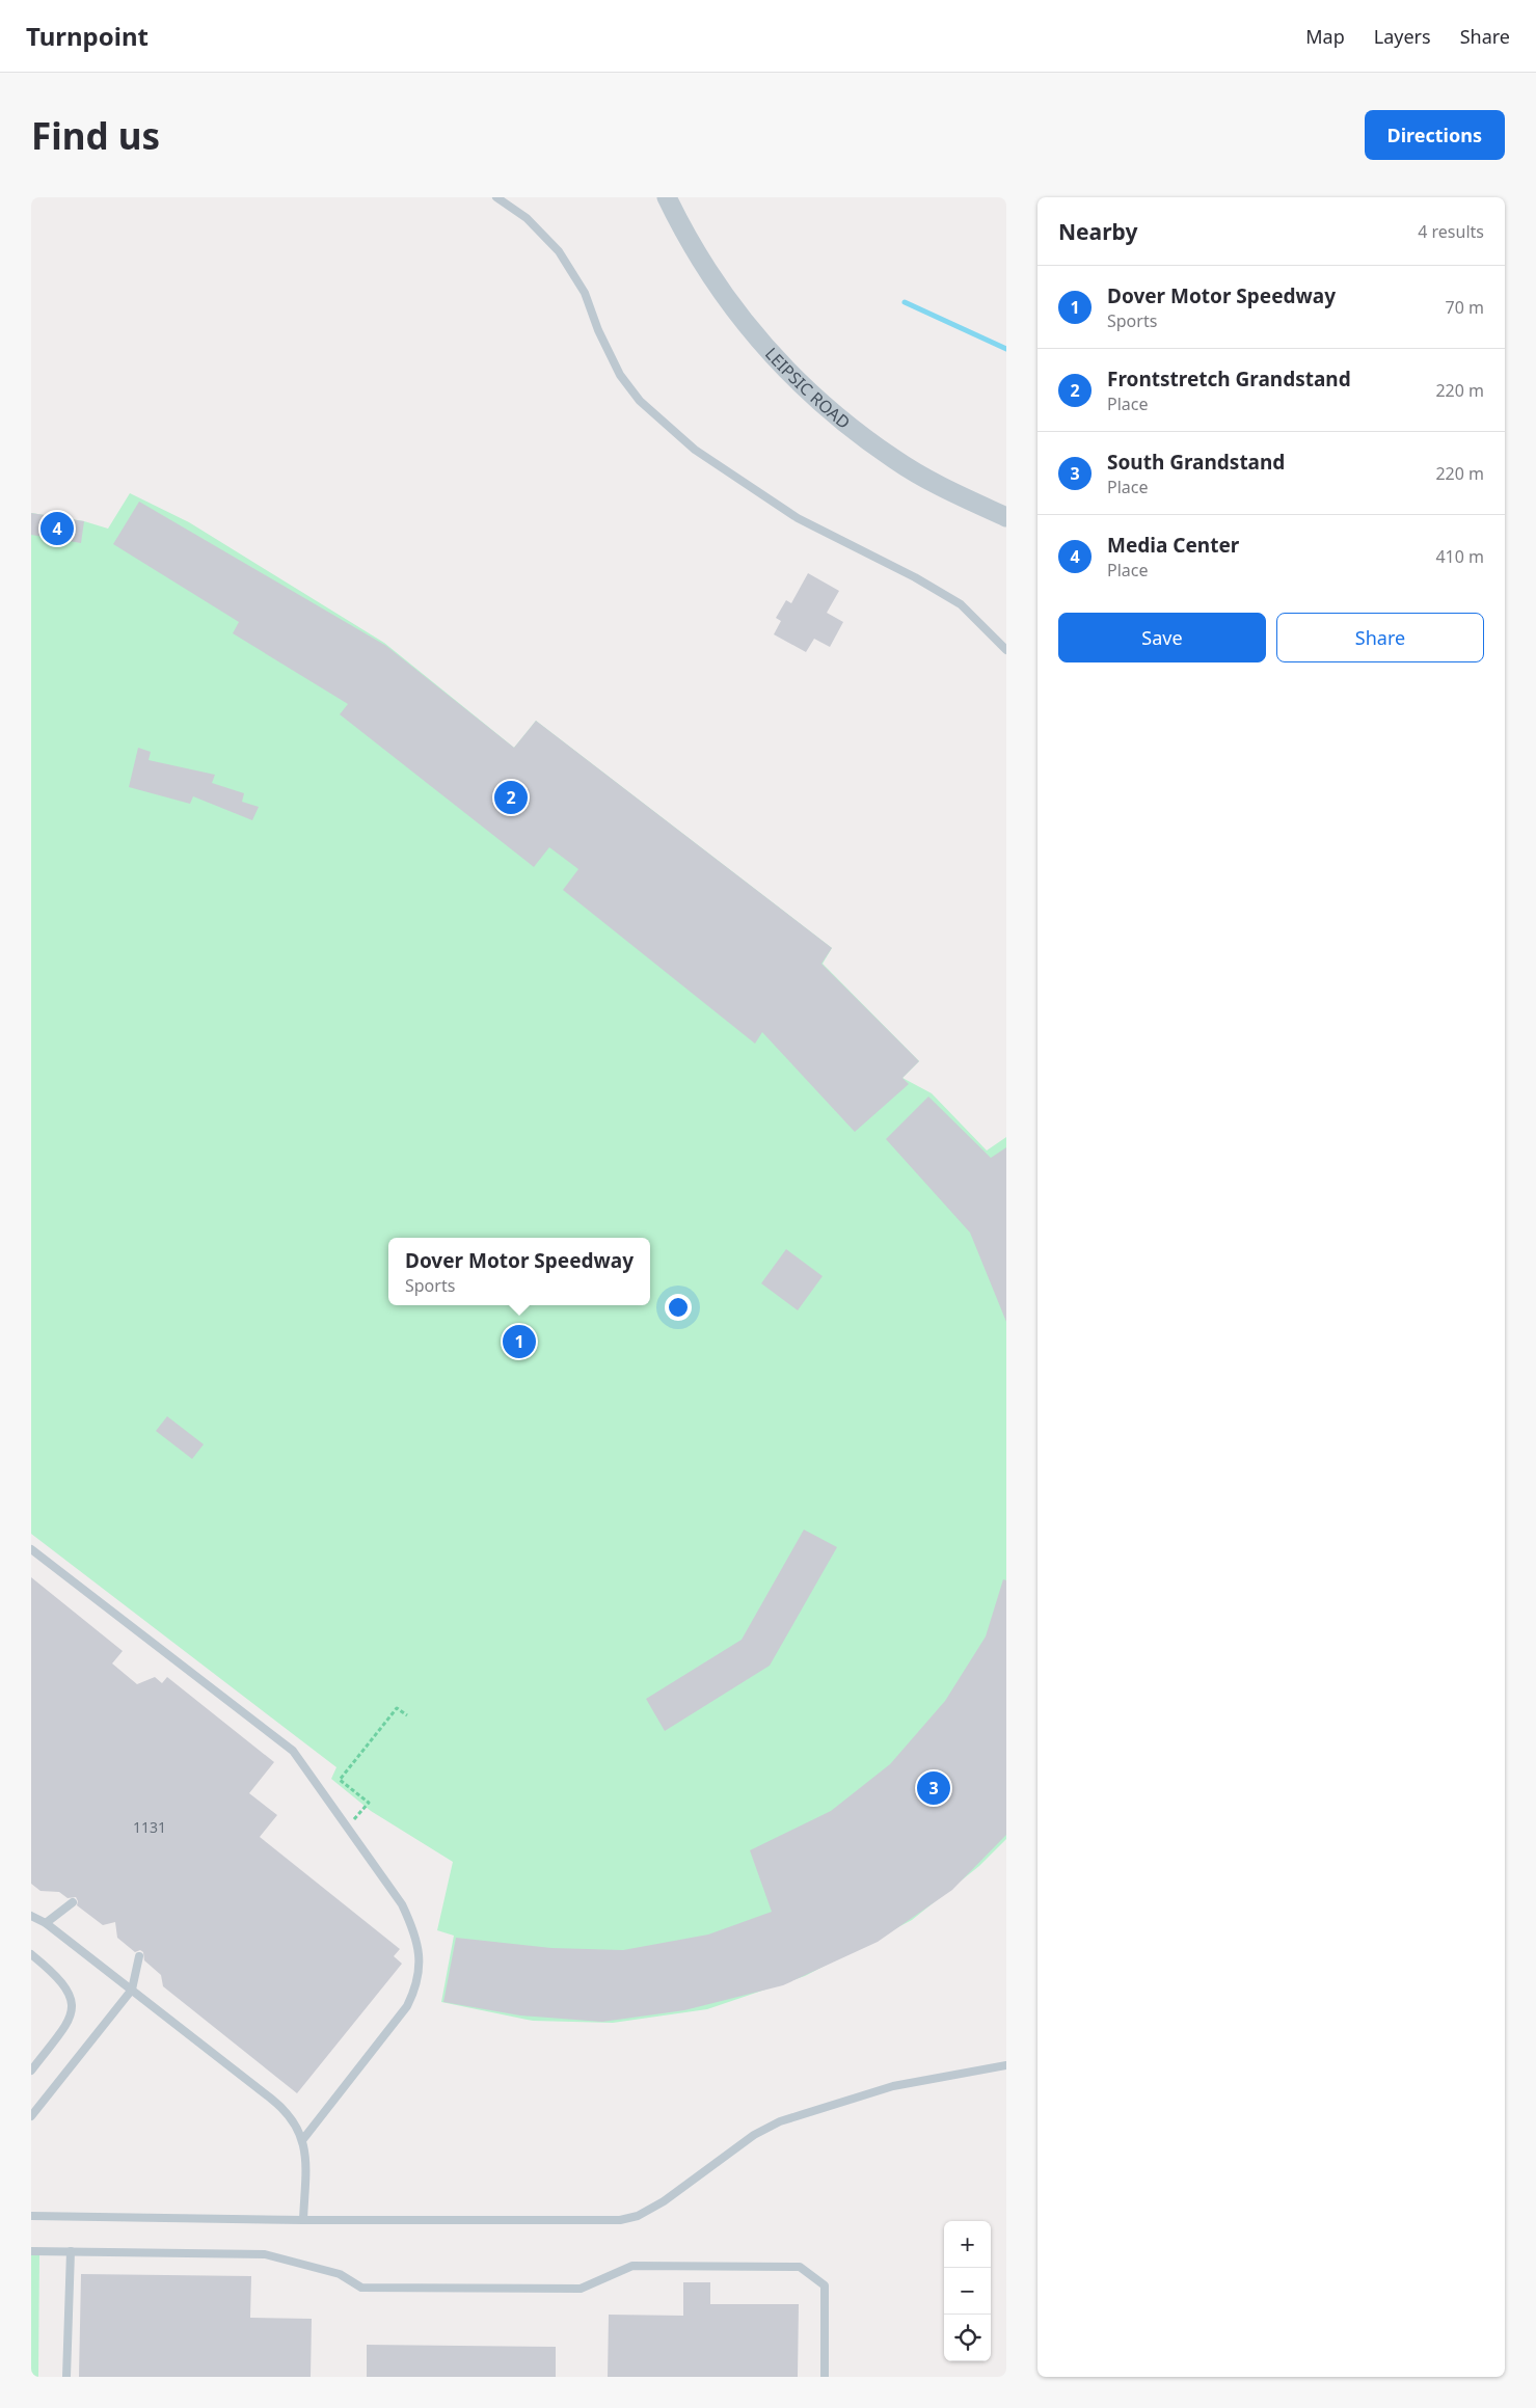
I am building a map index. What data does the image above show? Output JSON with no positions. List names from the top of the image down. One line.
{"streets":{"street":["LEIPSIC ROAD"]},"house_numbers":["1131"],"page":{"header":"Turnpoint","nav":["Map","Layers","Share"],"buttons":["Directions",["Save","Share"]],"title":"Find us","heading":["Nearby","4 results"],"list":[{"mark":"1","name":"Dover Motor Speedway","note":"Sports","value":"70 m"},{"mark":"2","name":"Frontstretch Grandstand","note":"Place","value":"220 m"},{"mark":"3","name":"South Grandstand","note":"Place","value":"220 m"},{"mark":"4","name":"Media Center","note":"Place","value":"410 m"}],"pins":["4","2","1","3"],"popup":["Dover Motor Speedway","Sports"],"map_buttons":["+","−"]}}
